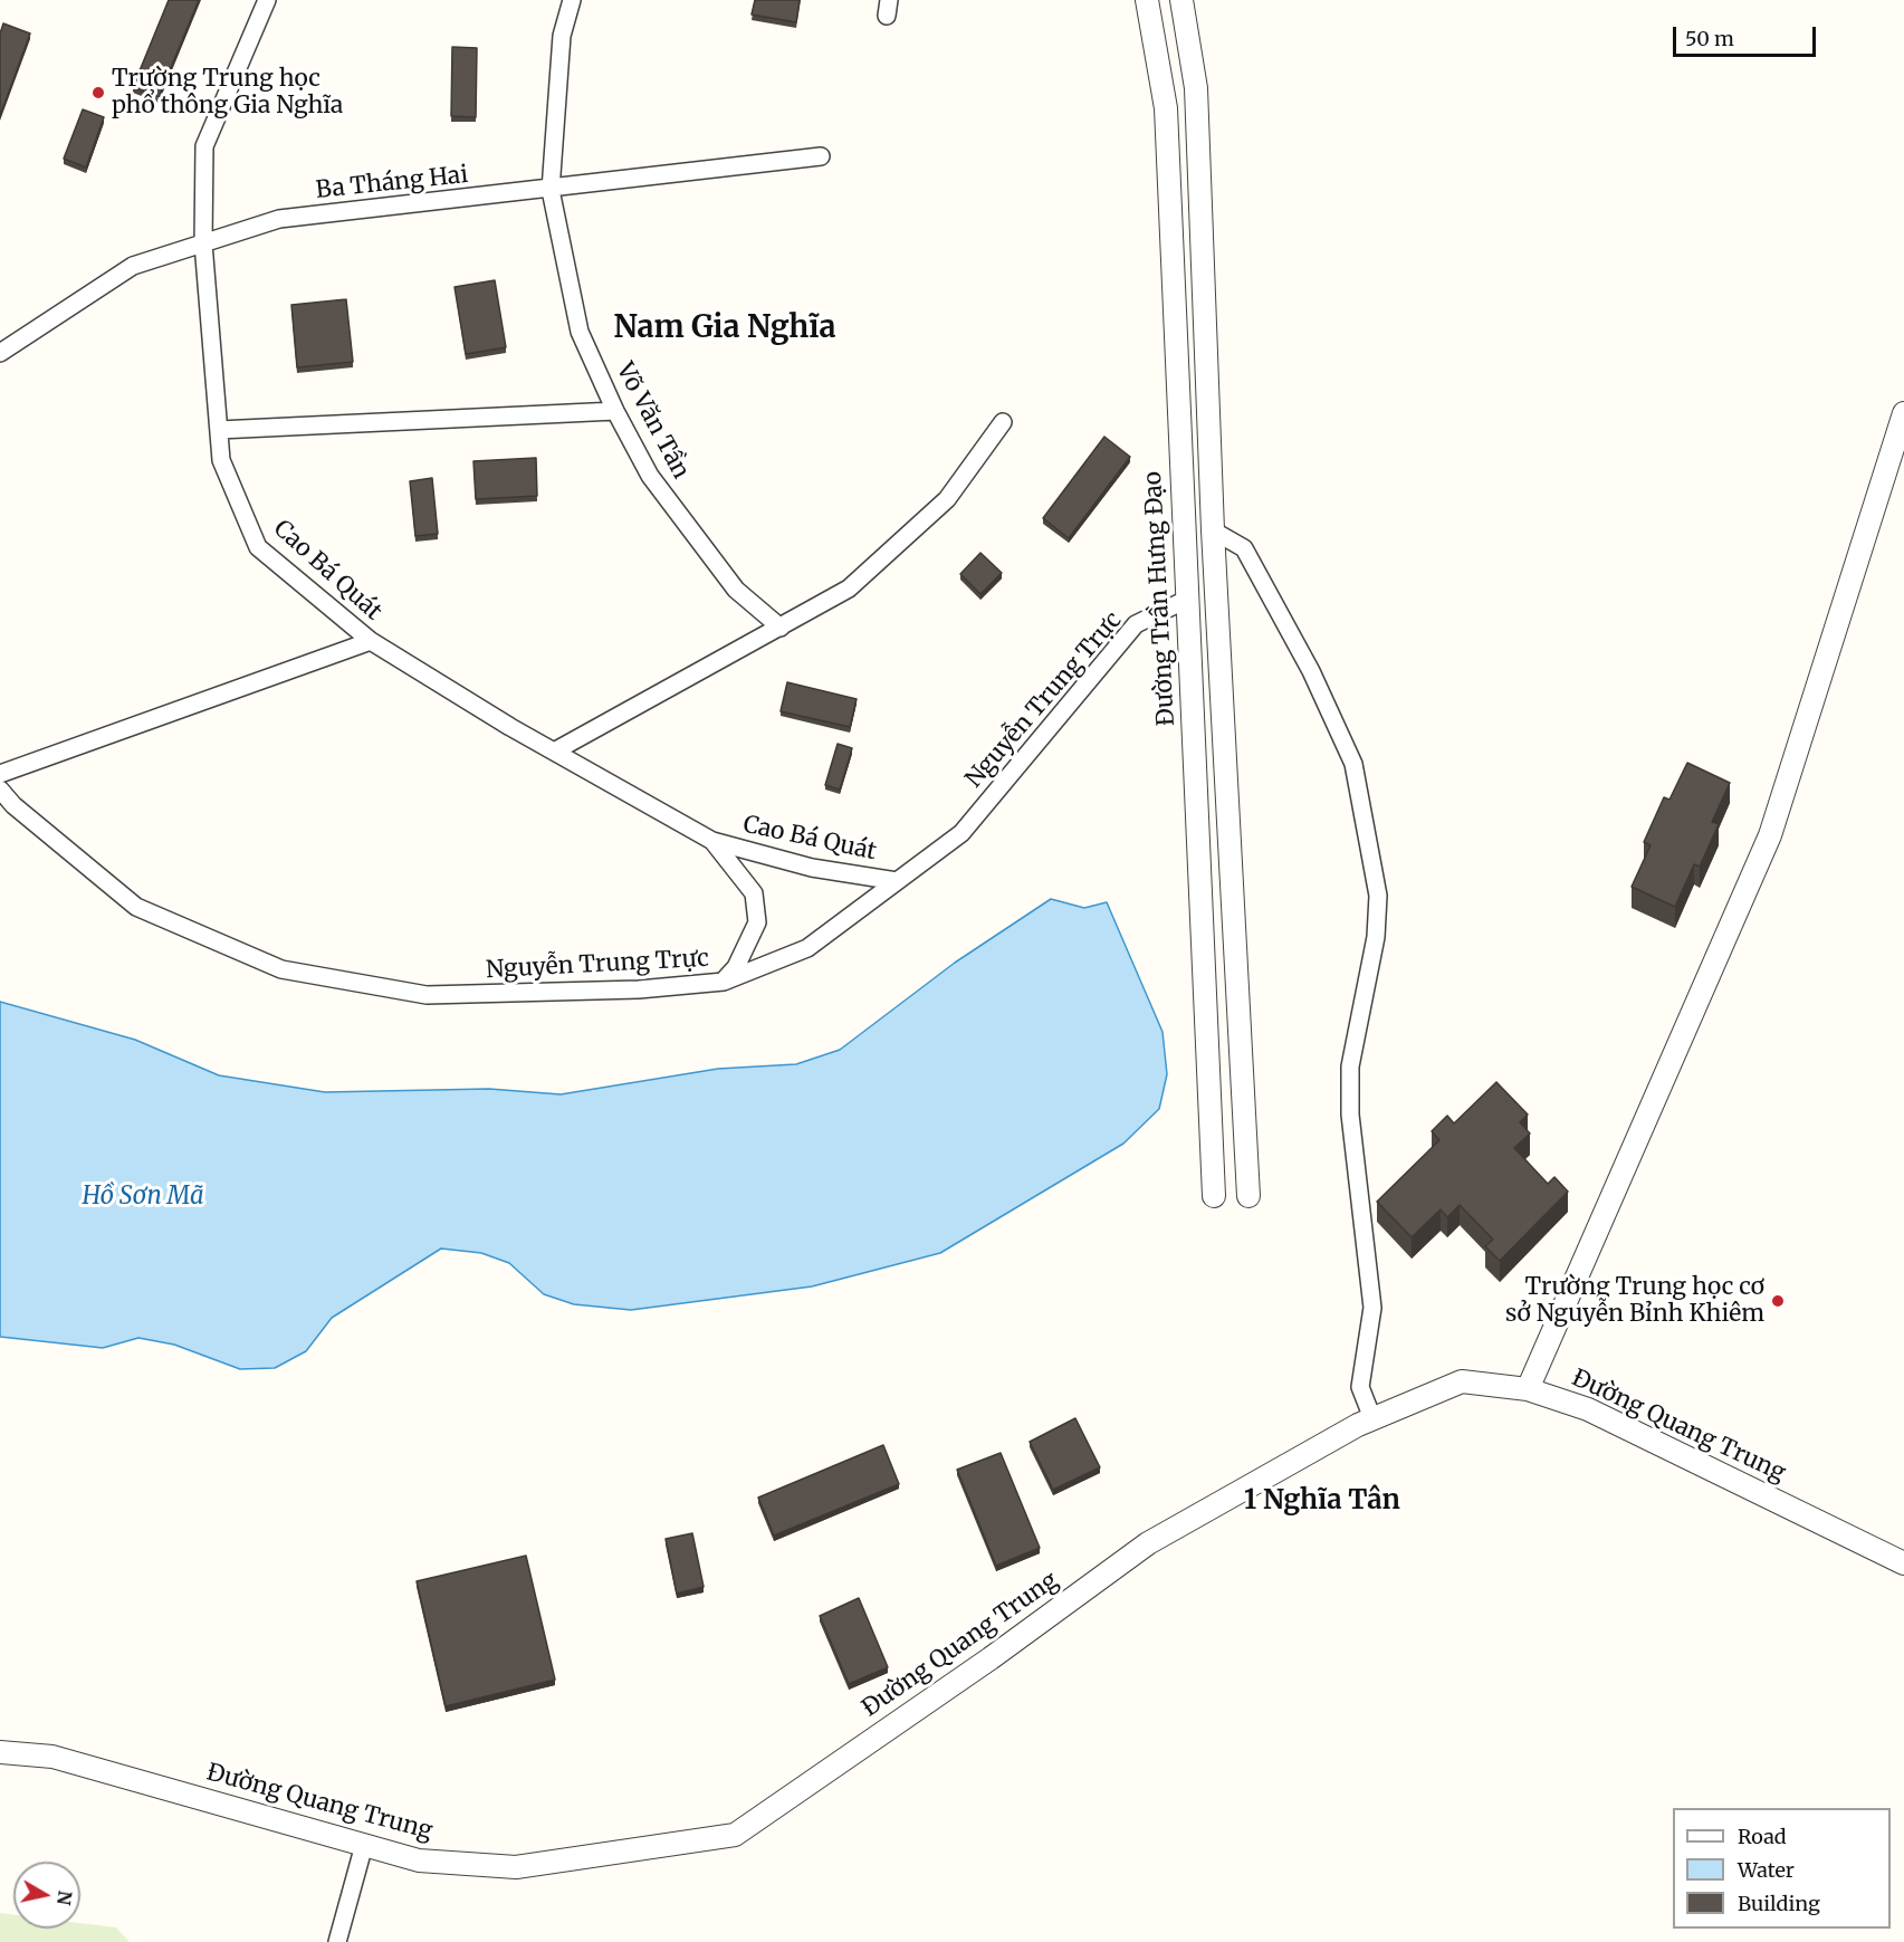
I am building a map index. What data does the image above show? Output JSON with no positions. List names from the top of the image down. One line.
{"streets":{"street":["Ba Tháng Hai","Võ Văn Tần","Cao Bá Quát","Đường Trần Hưng Đạo","Nguyễn Trung Trực","Đường Quang Trung"]},"crossings":[["Ba Tháng Hai","Võ Văn Tần"],["Ba Tháng Hai","Cao Bá Quát"],["Cao Bá Quát","Nguyễn Trung Trực"],["Đường Trần Hưng Đạo","Nguyễn Trung Trực"]],"districts":["Nam Gia Nghĩa","1 Nghĩa Tân"],"water":["Hồ Sơn Mã"],"places":["Trường Trung học phổ thông Gia Nghĩa","Trường Trung học cơ sở Nguyễn Bỉnh Khiêm"],"legend":["Road","Water","Building"],"scale_bar":"50 m","north":"right"}
